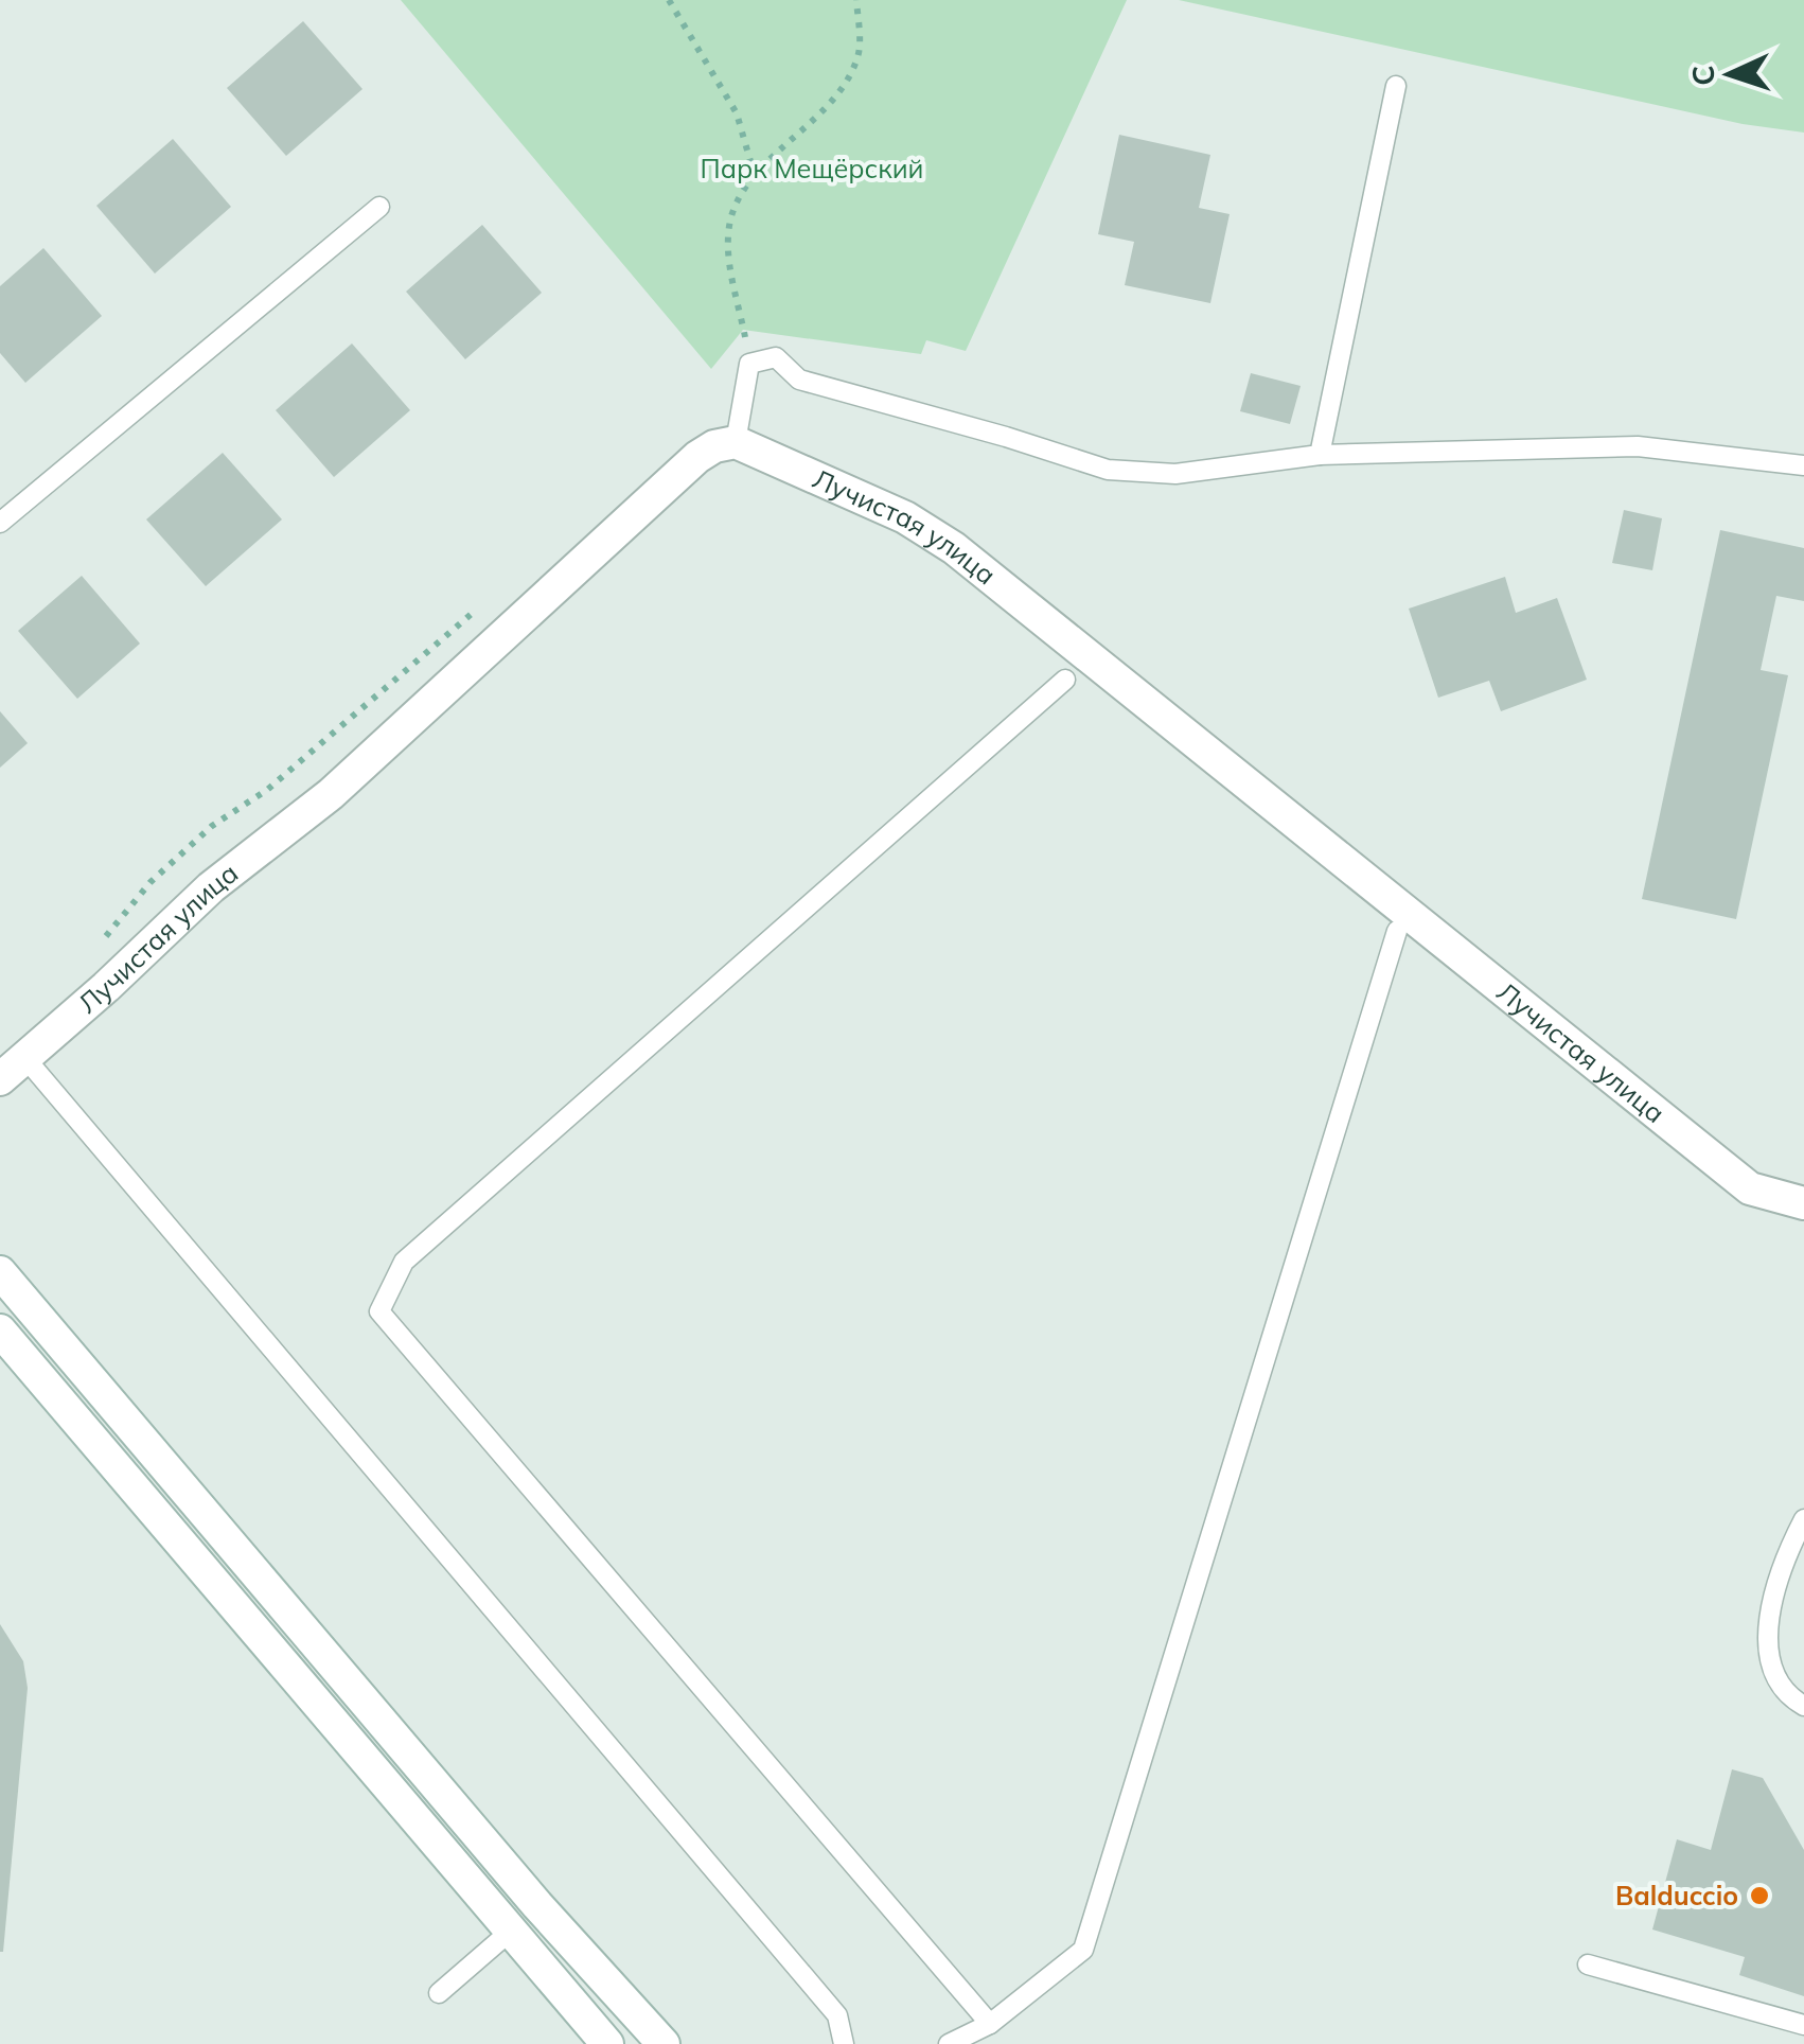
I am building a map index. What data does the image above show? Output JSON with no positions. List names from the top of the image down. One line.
{"streets":{"street":["Лучистая улица"]},"parks":["Парк Мещёрский"],"places":["Balduccio"],"north":"left"}
